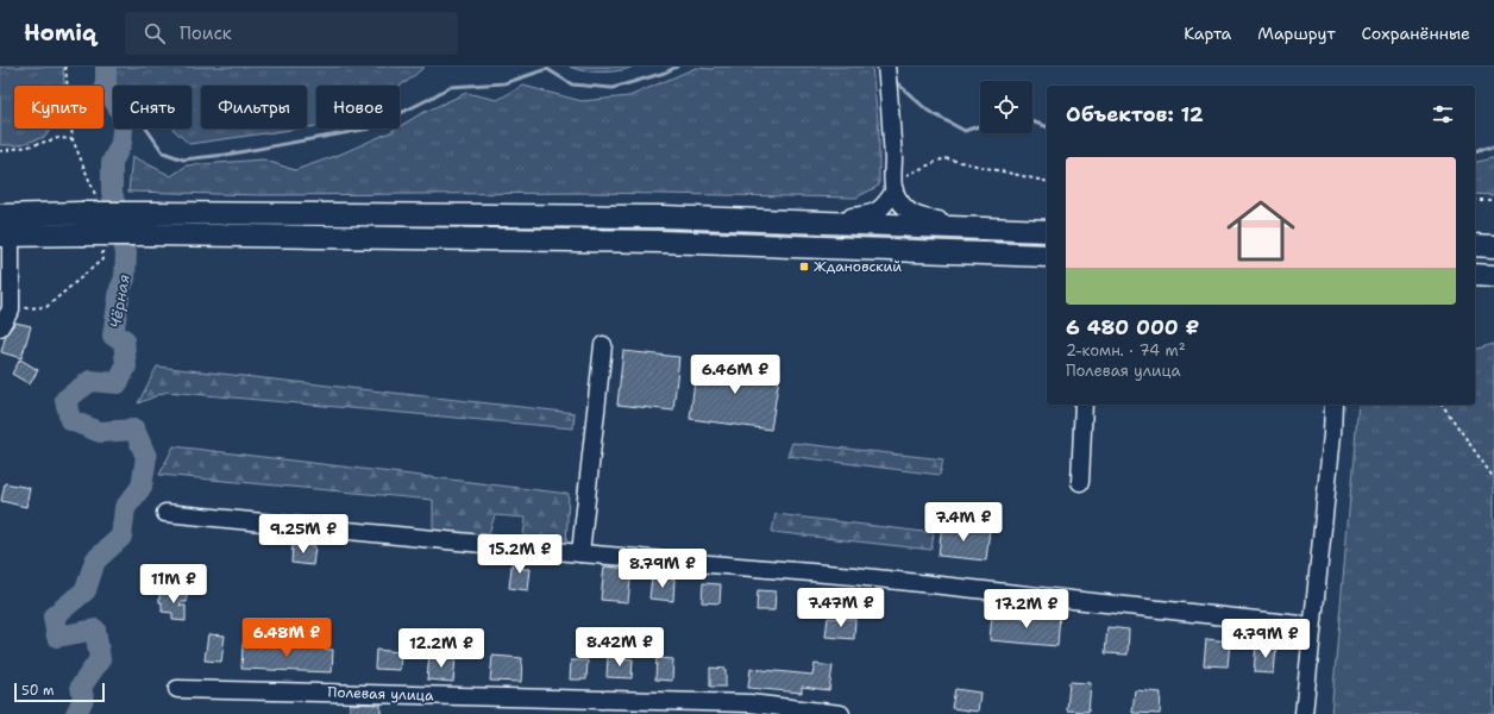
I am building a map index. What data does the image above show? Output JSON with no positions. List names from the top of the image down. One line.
{"streets":{"street":["Полевая улица"]},"water":["Чёрная"],"places":{"transit":["Ждановский"]},"scale_bar":"50 m","page":{"header":"Homiq","search":"Поиск","nav":["Карта","Маршрут","Сохранённые"],"chip":["Купить","Снять","Фильтры","Новое"],"heading":"Объектов: 12","list":[{"name":"6 480 000 ₽","note":"2-комн. · 74 m² · Полевая улица"}],"price":["6.46M ₽","7.4M ₽","9.25M ₽","15.2M ₽","8.79M ₽","11M ₽","7.47M ₽","17.2M ₽","6.48M ₽","4.79M ₽","8.42M ₽","12.2M ₽"],"scale":"50 m"}}
